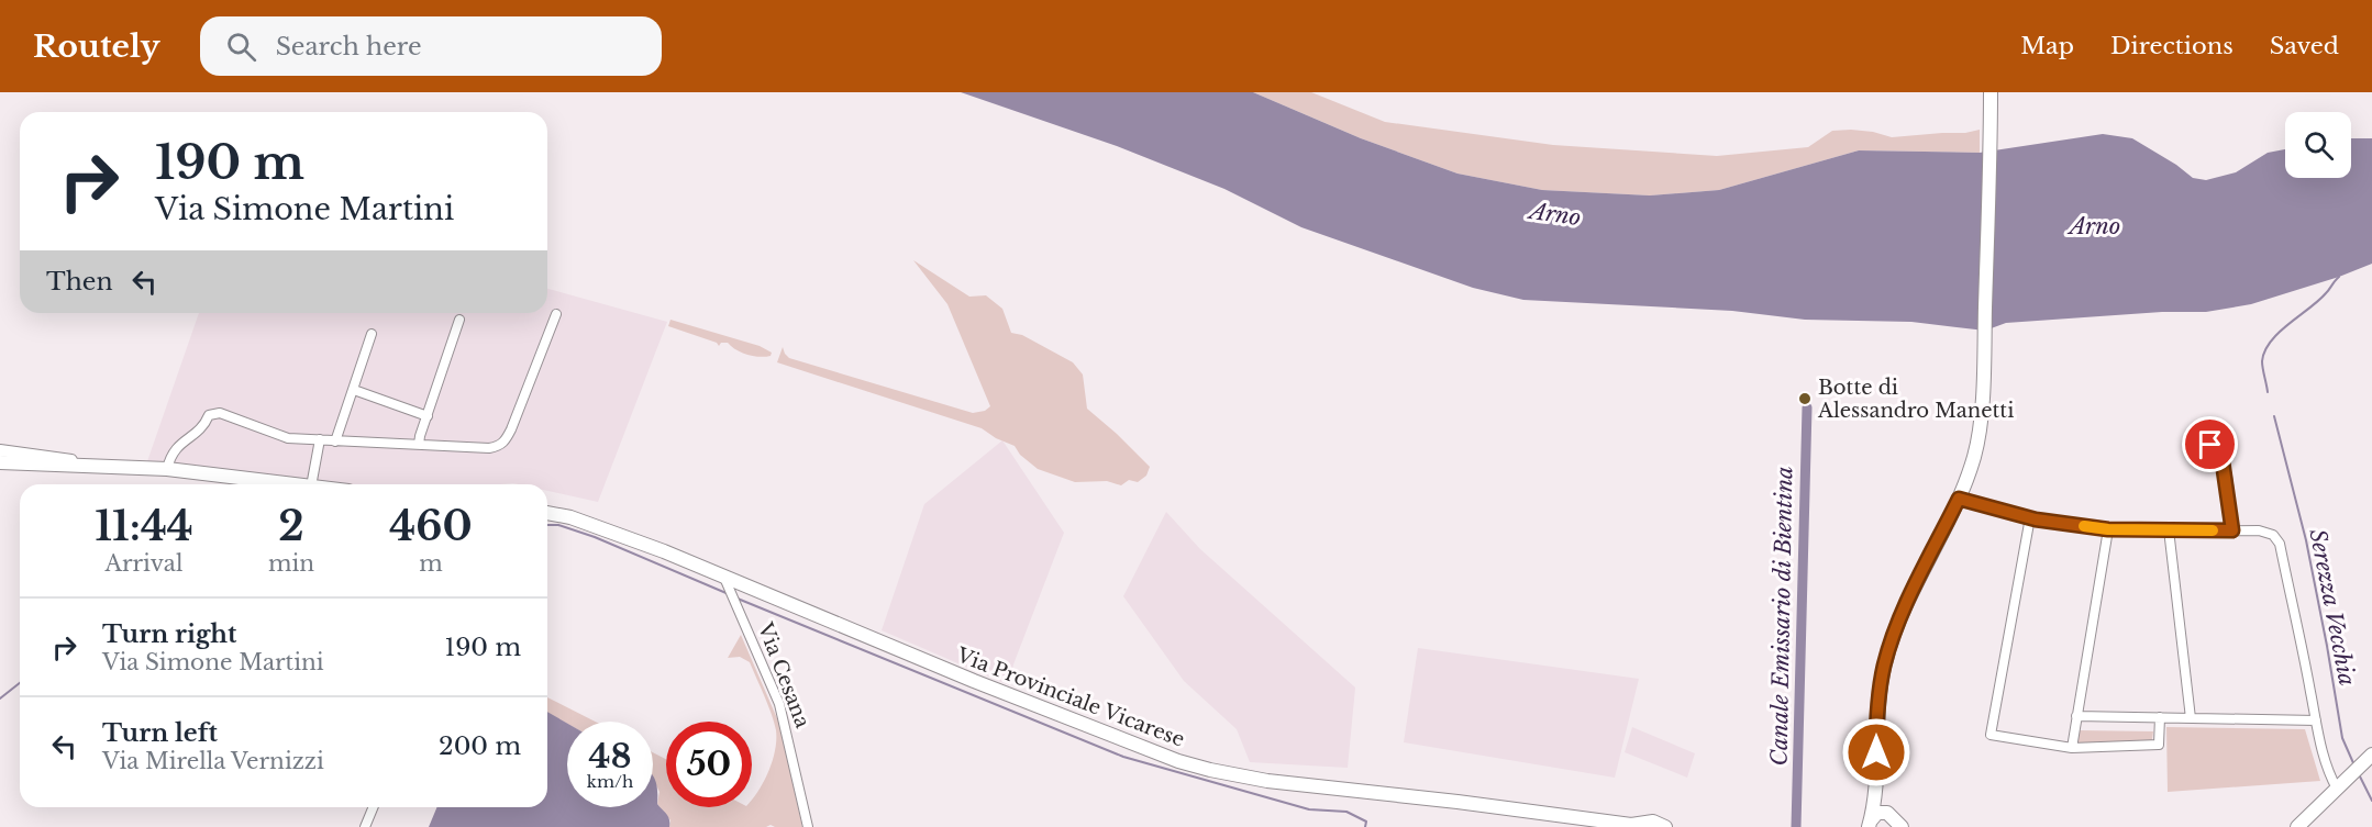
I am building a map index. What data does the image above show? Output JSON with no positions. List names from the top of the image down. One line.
{"streets":{"main road":["Via Provinciale Vicarese"],"street":["Via Cesana"]},"crossings":[["Via Cesana","Via Provinciale Vicarese"]],"water":["Arno","Serezza Vecchia","Canale Emissario di Bientina"],"places":["Botte di Alessandro Manetti"],"page":{"header":"Routely","search":"Search here","nav":["Map","Directions","Saved"],"turn":["190 m","Via Simone Martini"],"then":"Then","eta":["11:44","Arrival","2","min","460","m"],"list":[{"name":"Turn right","note":"Via Simone Martini","value":"190 m"},{"name":"Turn left","note":"Via Mirella Vernizzi","value":"200 m"}],"speed":"48 km/h","limit":"50"}}
